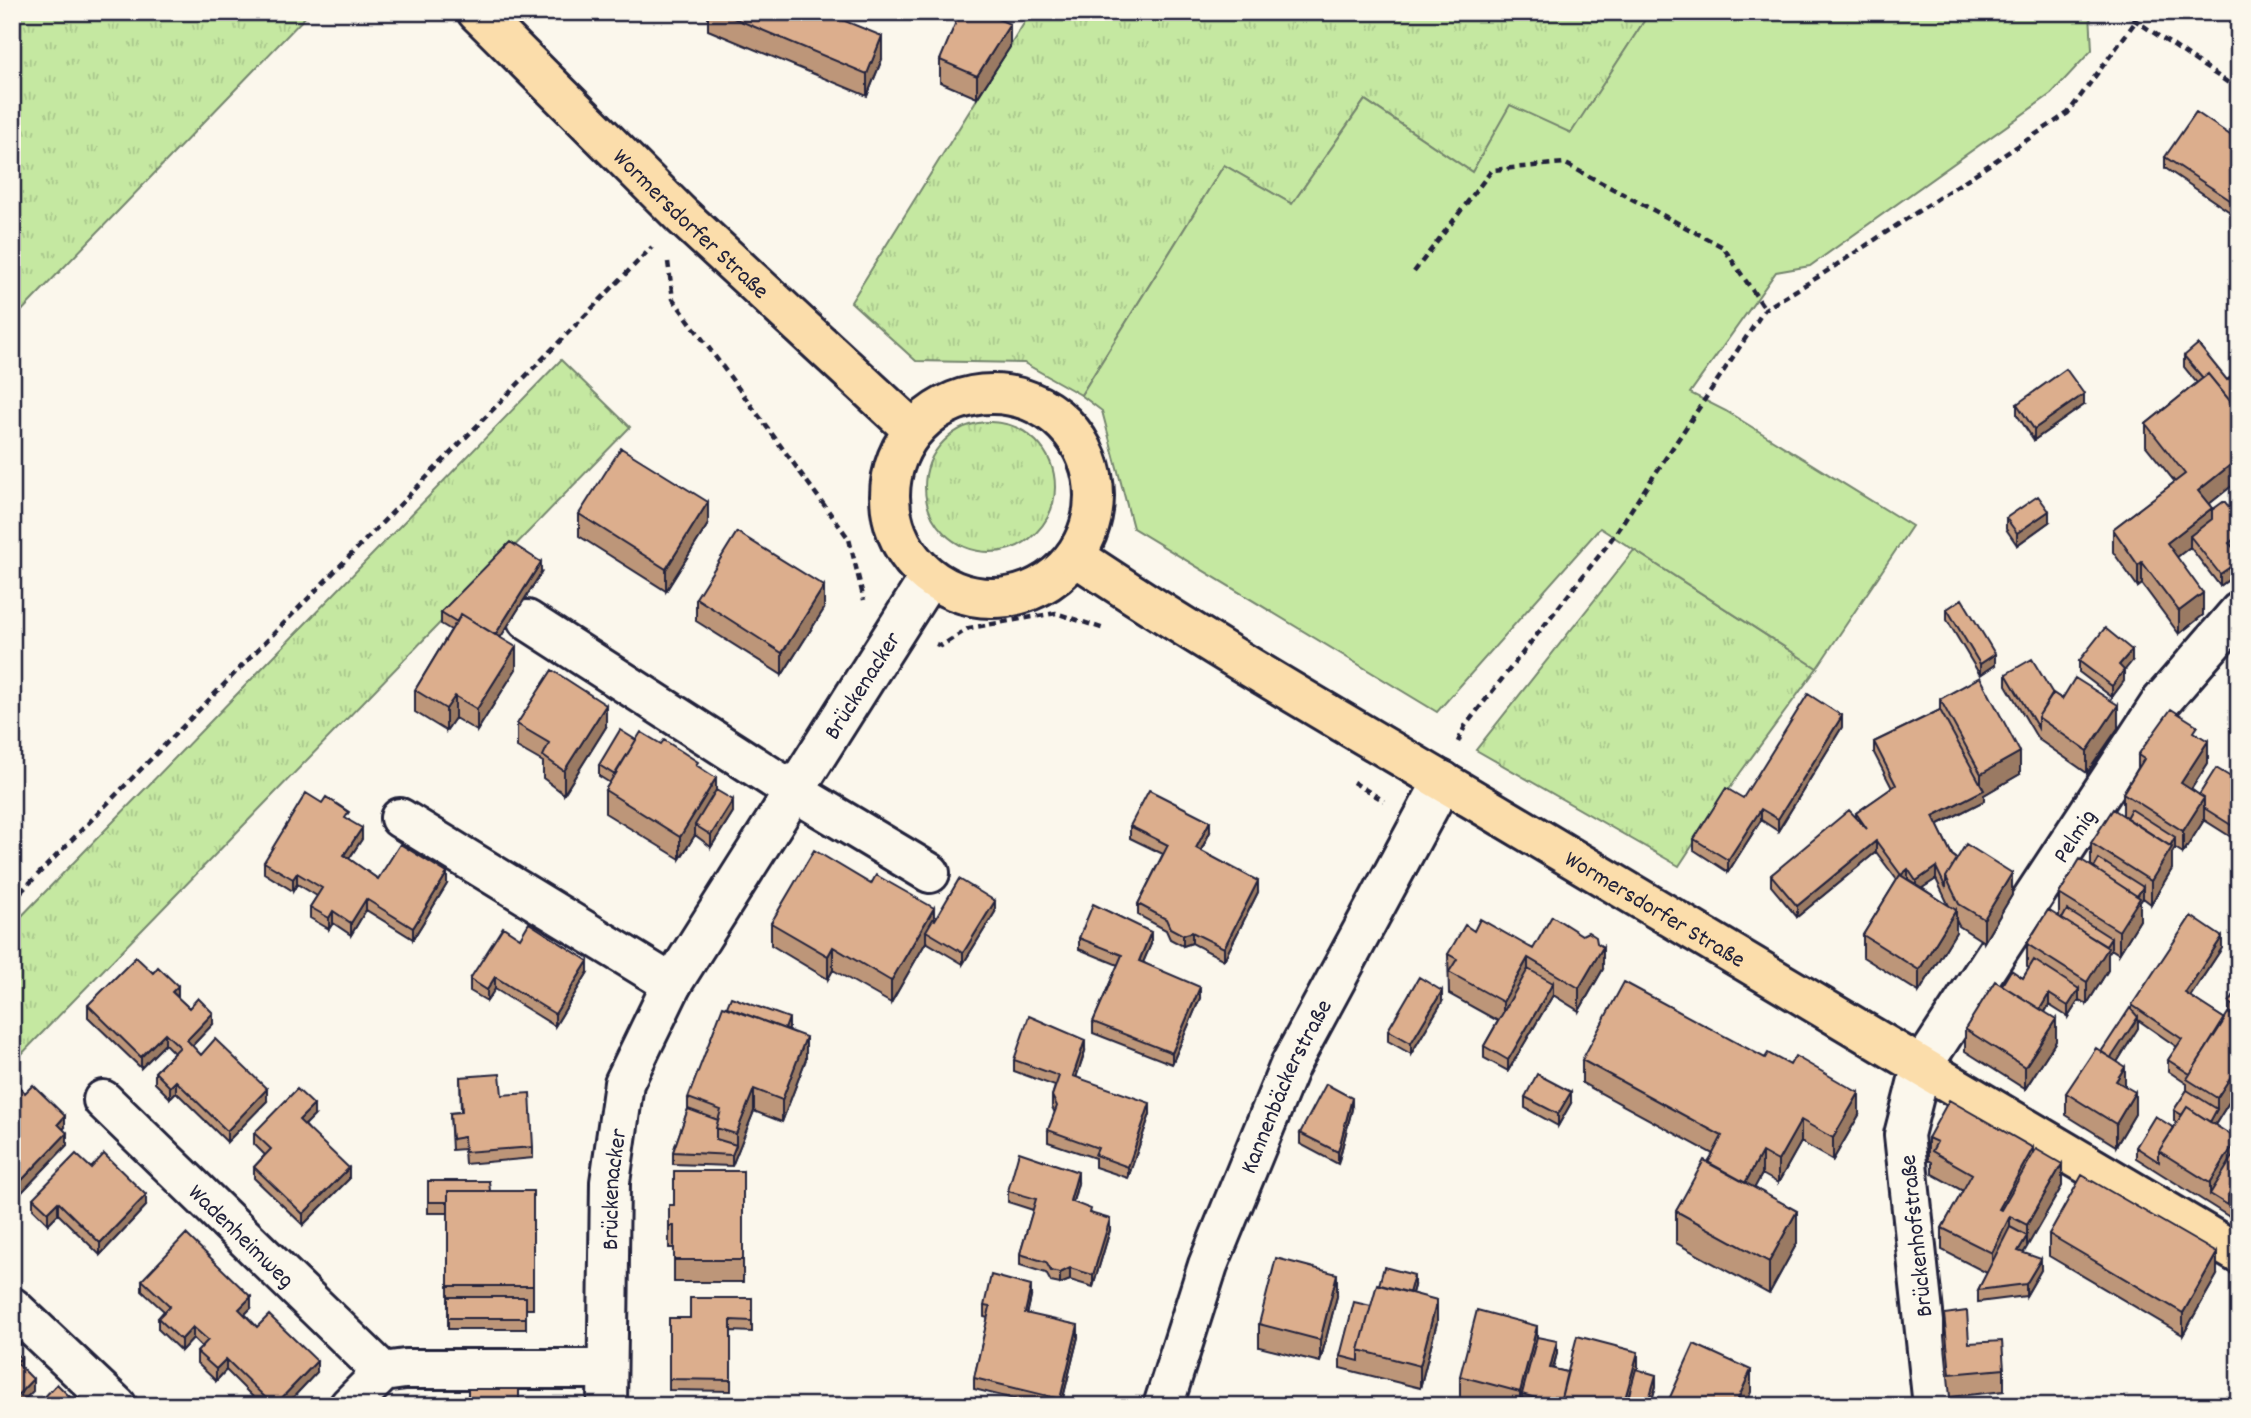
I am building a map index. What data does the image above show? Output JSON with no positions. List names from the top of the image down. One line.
{"streets":{"main road":["Wormersdorfer Straße"],"street":["Brückenacker","Pelmig","Kannenbäckerstraße","Wadenheimweg","Brückenhofstraße"]},"crossings":[["Wormersdorfer Straße","Brückenacker"],["Wormersdorfer Straße","Pelmig"],["Wormersdorfer Straße","Kannenbäckerstraße"],["Wormersdorfer Straße","Brückenhofstraße"],["Pelmig","Brückenhofstraße"]]}
